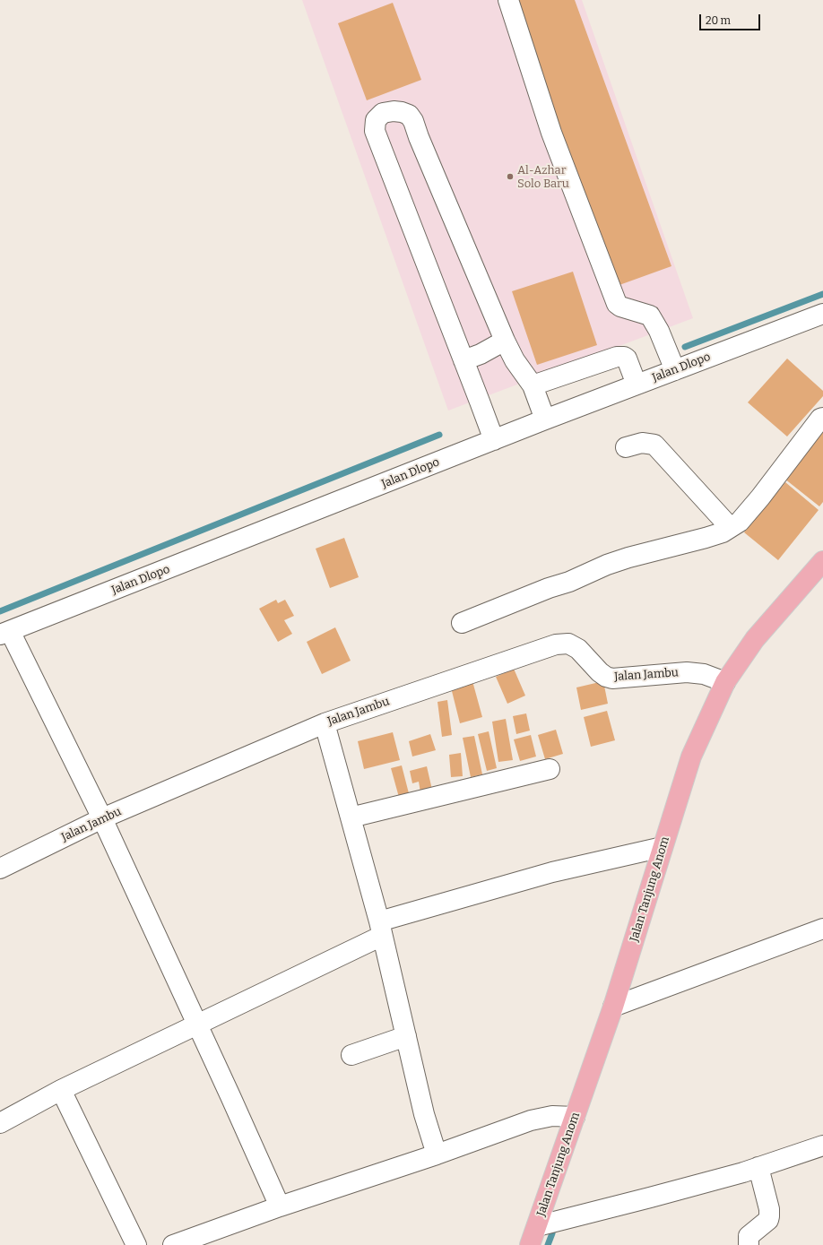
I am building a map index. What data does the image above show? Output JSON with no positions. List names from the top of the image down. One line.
{"streets":{"main road":["Jalan Tanjung Anom"],"street":["Jalan Dlopo","Jalan Jambu"]},"crossings":[["Jalan Jambu","Jalan Tanjung Anom"]],"places":["Al-Azhar Solo Baru"],"scale_bar":"20 m"}
